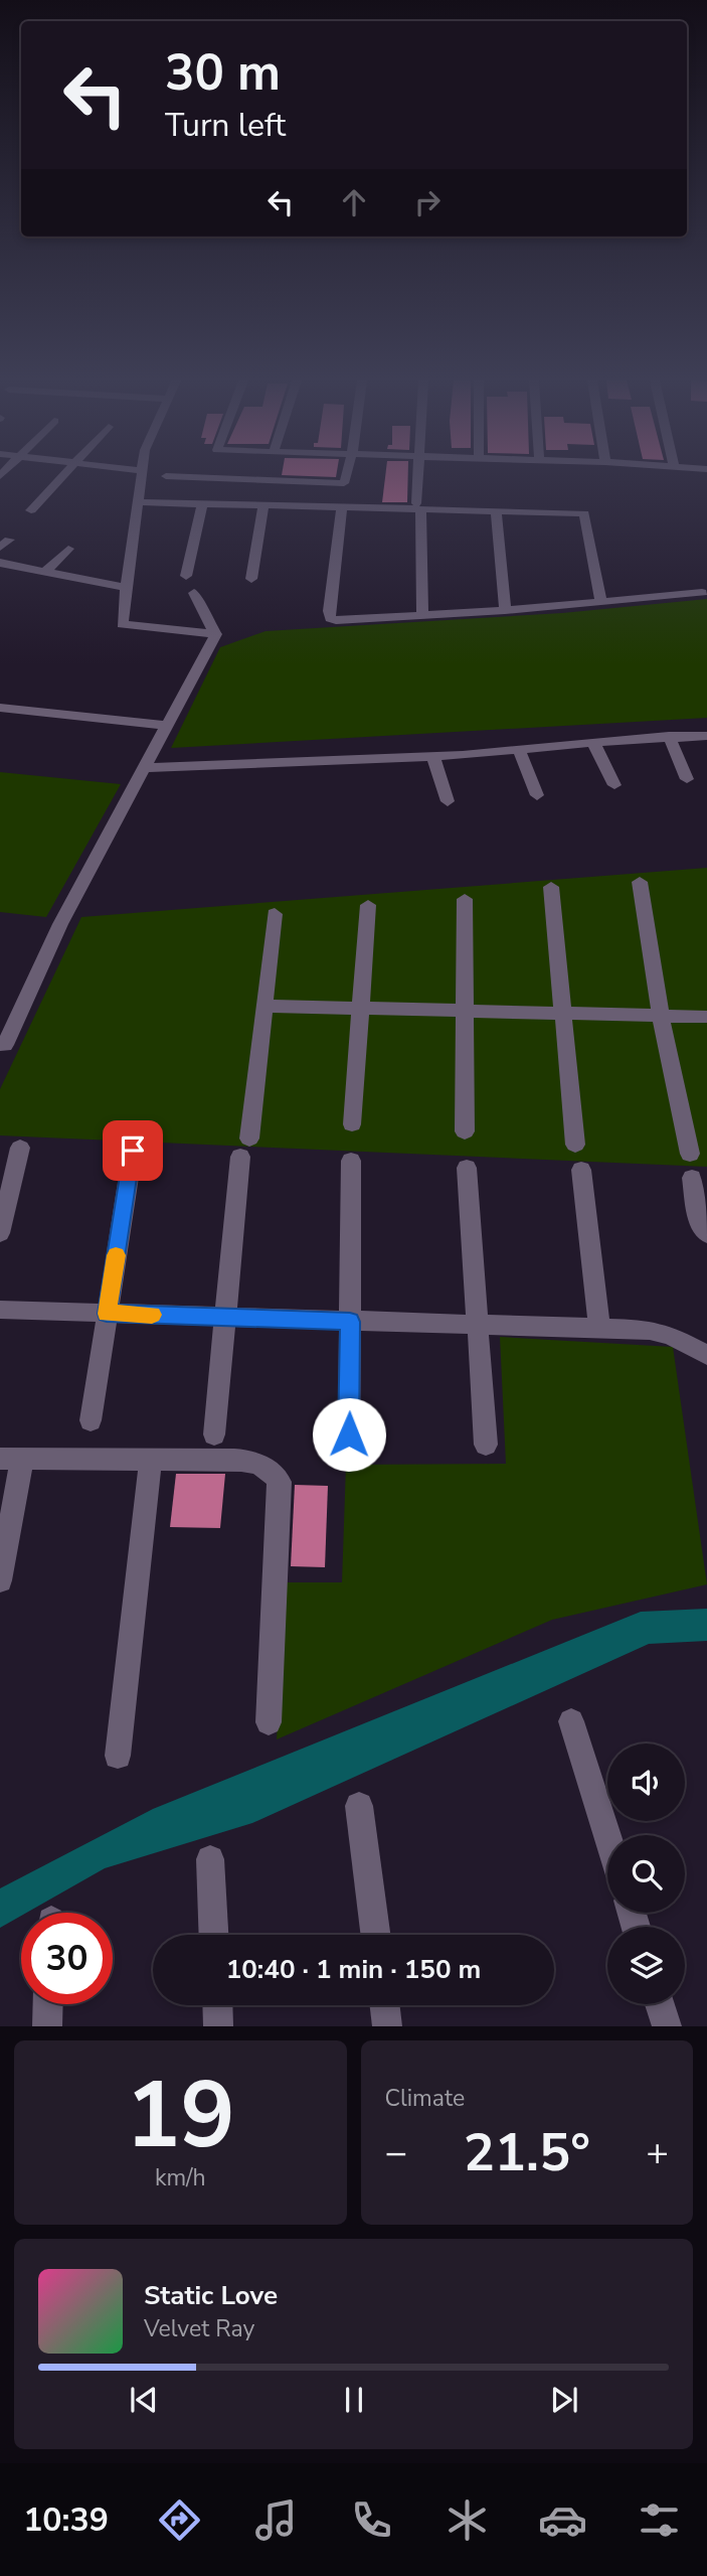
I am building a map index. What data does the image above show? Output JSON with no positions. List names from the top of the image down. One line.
{"page":{"turn":["30 m","Turn left"],"limit":"30","trip":"10:40 · 1 min · 150 m","tile":[["19","km/h"],"Climate"],"heat":["−","21.5°","+"],"song":["Static Love","Velvet Ray"],"tabs":"10:39"}}
